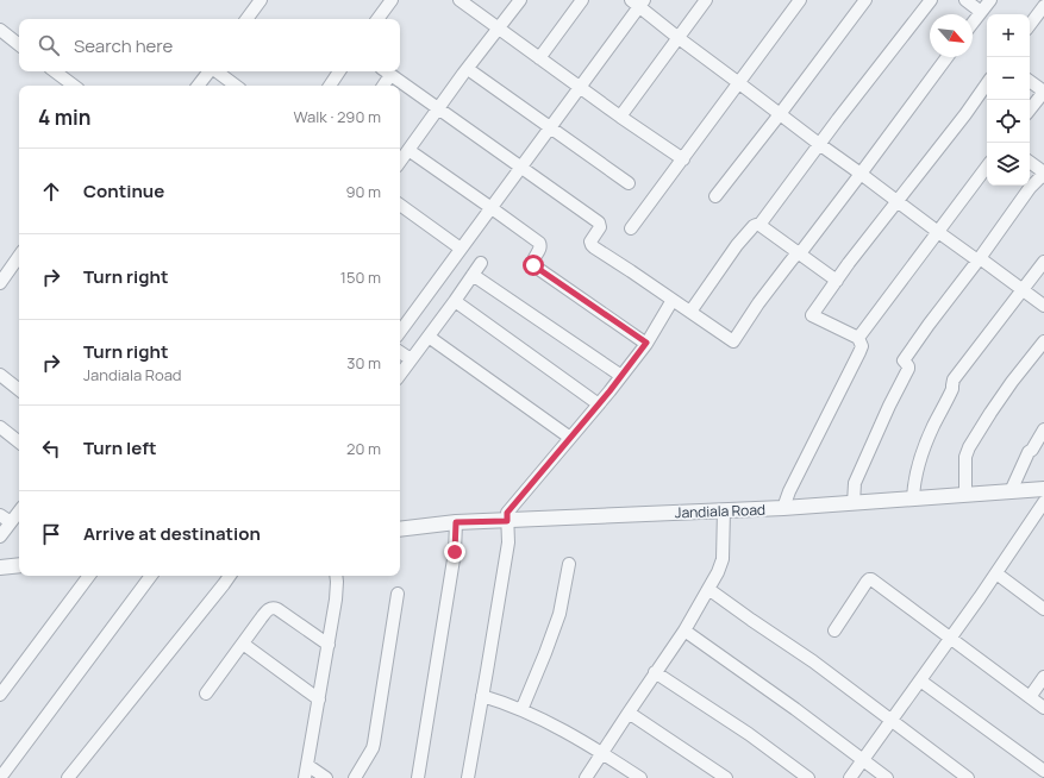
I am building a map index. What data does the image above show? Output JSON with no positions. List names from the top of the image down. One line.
{"streets":{"street":["Jandiala Road"]},"north":"bottom right","page":{"map_buttons":["+","−"],"search":"Search here","heading":["4 min","Walk · 290 m"],"list":[["Continue","90 m"],["Turn right","150 m"],["Turn right","Jandiala Road","30 m"],["Turn left","20 m"],"Arrive at destination"]}}
